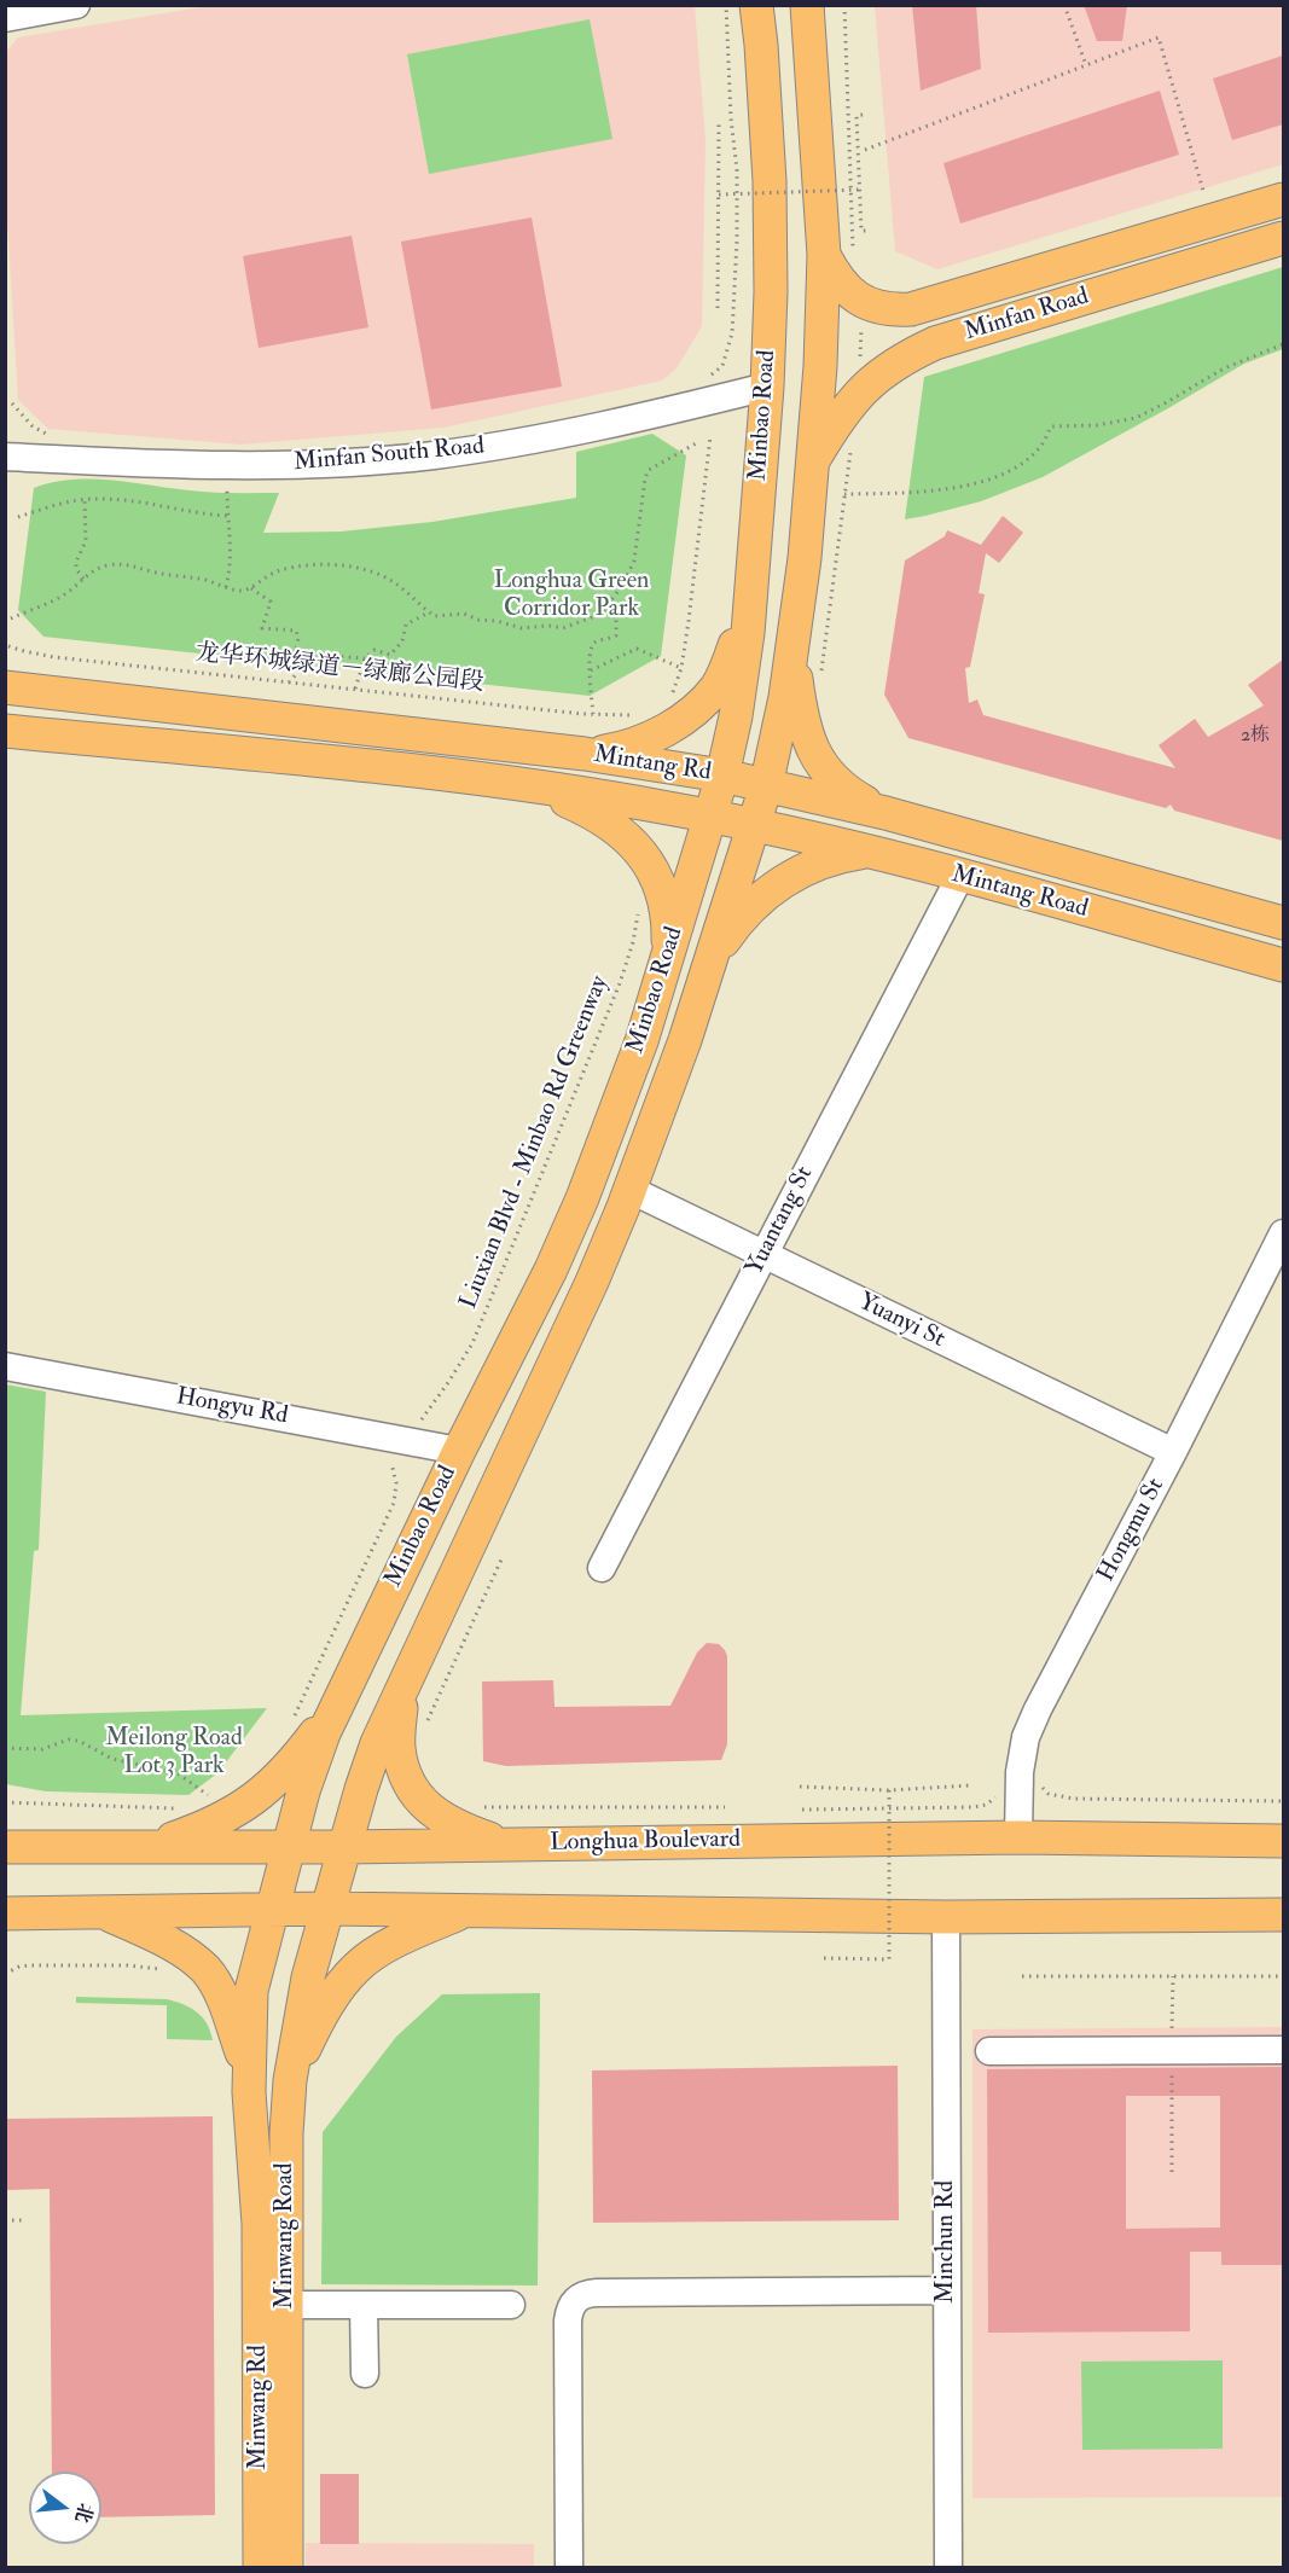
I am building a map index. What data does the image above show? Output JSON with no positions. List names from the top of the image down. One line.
{"streets":{"main road":["Minfan Road","Minbao Road","Mintang Rd","Mintang Road","Longhua Boulevard","Minwang Road","Minwang Rd"],"street":["Minfan South Road","Yuantang St","Yuanyi St","Hongyu Rd","Hongmu St","Minchun Rd"],"path":["龙华环城绿道－绿廊公园段","Liuxian Blvd - Minbao Rd Greenway"]},"crossings":[["Minfan Road","Minbao Road"],["Minbao Road","Minfan South Road"],["Minbao Road","Mintang Rd"],["Minbao Road","Mintang Road"],["Minbao Road","Yuanyi St"],["Minbao Road","Hongyu Rd"],["Minbao Road","Longhua Boulevard"],["Minbao Road","Minwang Road"],["Mintang Rd","Mintang Road"],["Mintang Road","Yuantang St"],["Yuantang St","Yuanyi St"],["Yuanyi St","Hongmu St"],["Hongmu St","Longhua Boulevard"]],"parks":["Longhua Green Corridor Park","Meilong Road Lot 3 Park"],"house_numbers":["2栋"],"north":"right"}
